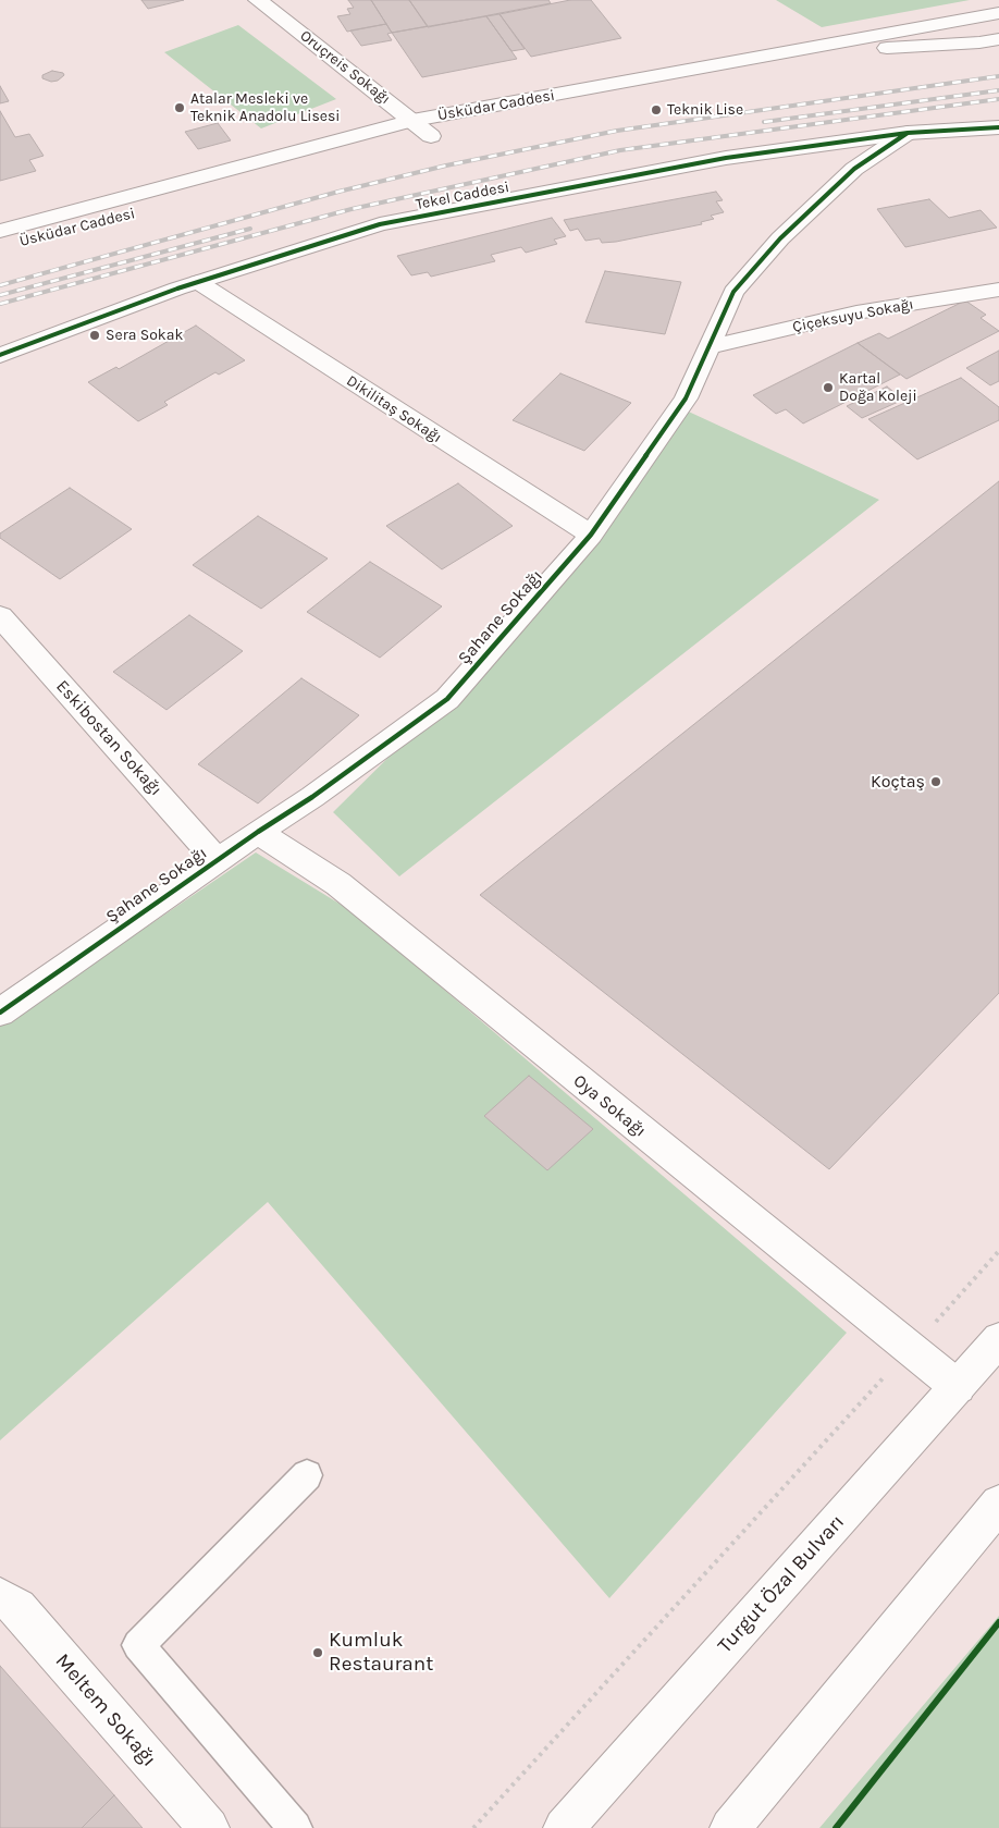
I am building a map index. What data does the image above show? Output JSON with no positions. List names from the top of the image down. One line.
{"streets":{"main road":["Oruçreis Sokağı","Üsküdar Caddesi","Tekel Caddesi","Çiçeksuyu Sokağı","Dikilitaş Sokağı","Şahane Sokağı","Eskibostan Sokağı","Oya Sokağı","Turgut Özal Bulvarı","Meltem Sokağı"]},"crossings":[["Oruçreis Sokağı","Üsküdar Caddesi"],["Tekel Caddesi","Dikilitaş Sokağı"],["Tekel Caddesi","Şahane Sokağı"],["Çiçeksuyu Sokağı","Şahane Sokağı"],["Dikilitaş Sokağı","Şahane Sokağı"],["Şahane Sokağı","Eskibostan Sokağı"],["Şahane Sokağı","Oya Sokağı"],["Oya Sokağı","Turgut Özal Bulvarı"]],"places":["Atalar Mesleki ve Teknik Anadolu Lisesi","Teknik Lise","Sera Sokak","Kartal Doğa Koleji","Koçtaş","Kumluk Restaurant"]}
